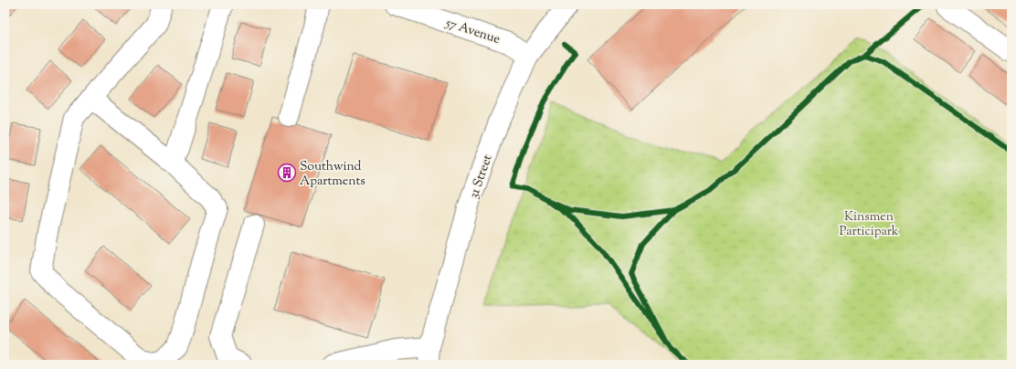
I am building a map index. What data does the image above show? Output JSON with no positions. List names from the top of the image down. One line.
{"streets":{"street":["57 Avenue","31 Street"]},"crossings":[["57 Avenue","31 Street"]],"parks":["Kinsmen Participark"],"places":{"building":["Southwind Apartments"]}}
